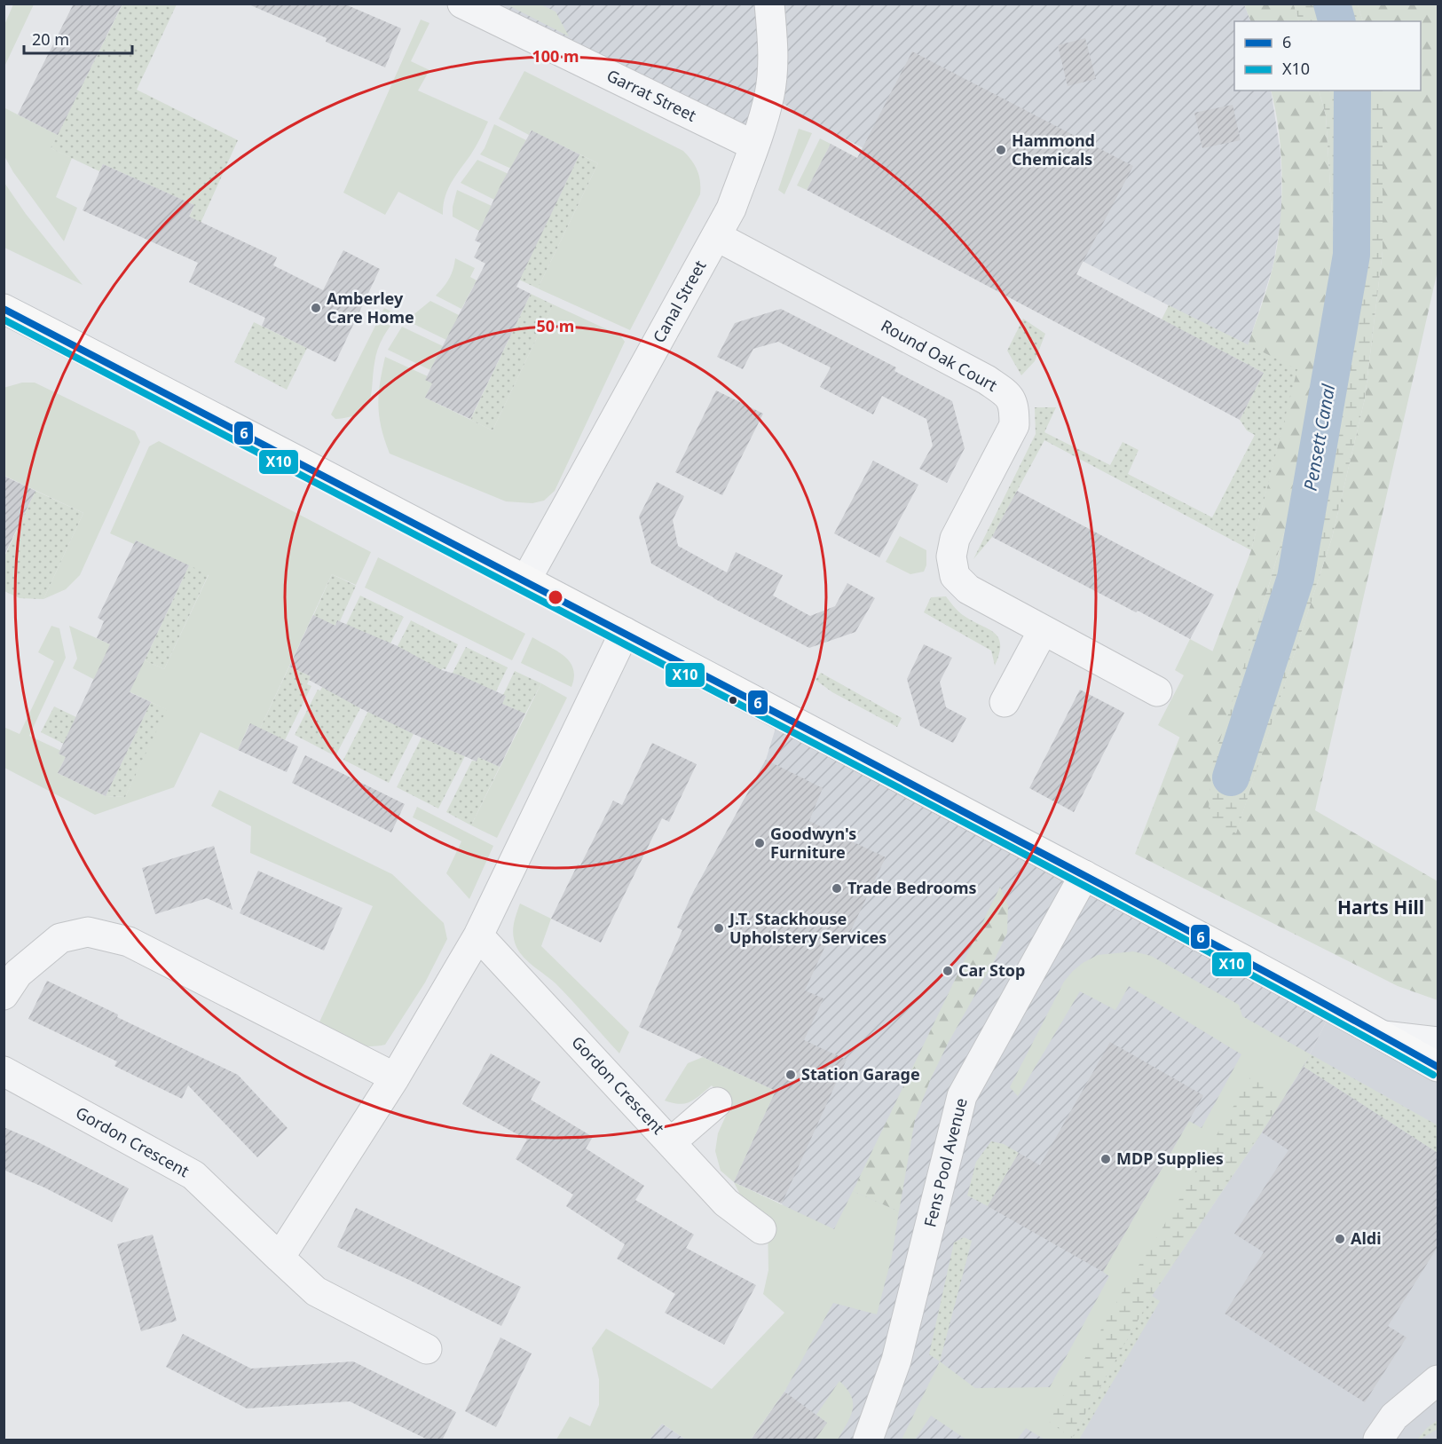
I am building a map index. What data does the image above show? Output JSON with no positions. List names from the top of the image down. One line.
{"streets":{"street":["Garrat Street","Canal Street","Round Oak Court","Gordon Crescent","Fens Pool Avenue"]},"crossings":[["Garrat Street","Canal Street"],["Canal Street","Round Oak Court"]],"districts":["Harts Hill"],"water":["Pensett Canal"],"places":["Hammond Chemicals","Amberley Care Home","Goodwyn's Furniture","Trade Bedrooms","J.T. Stackhouse Upholstery Services","Car Stop","Station Garage","MDP Supplies","Aldi"],"lines":["transit line 6","transit line X10"],"legend":["6","X10"],"scale_bar":"20 m","rings":["100 m","50 m"]}
